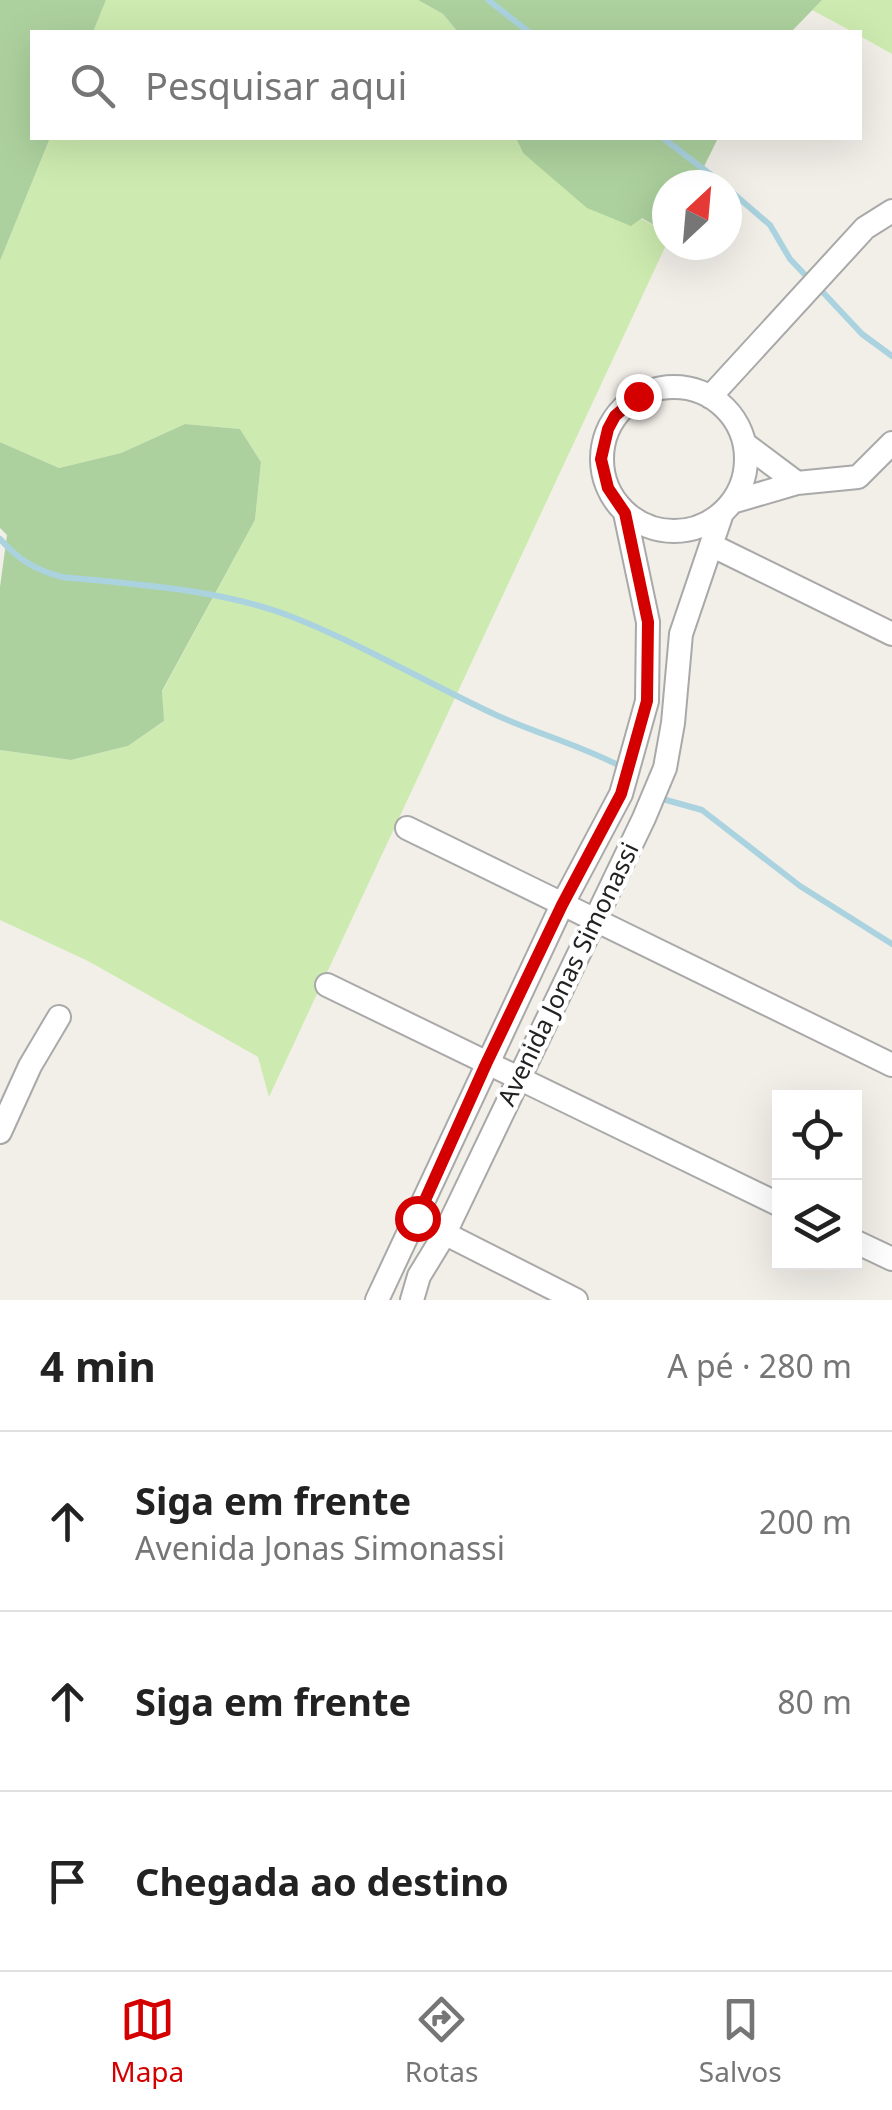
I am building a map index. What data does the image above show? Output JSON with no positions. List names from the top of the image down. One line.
{"streets":{"street":["Avenida Jonas Simonassi"]},"north":"top right","page":{"search":"Pesquisar aqui","heading":["4 min","A pé · 280 m"],"list":[["Siga em frente","Avenida Jonas Simonassi","200 m"],["Siga em frente","80 m"],"Chegada ao destino"],"nav":["Mapa","Rotas","Salvos"]}}
